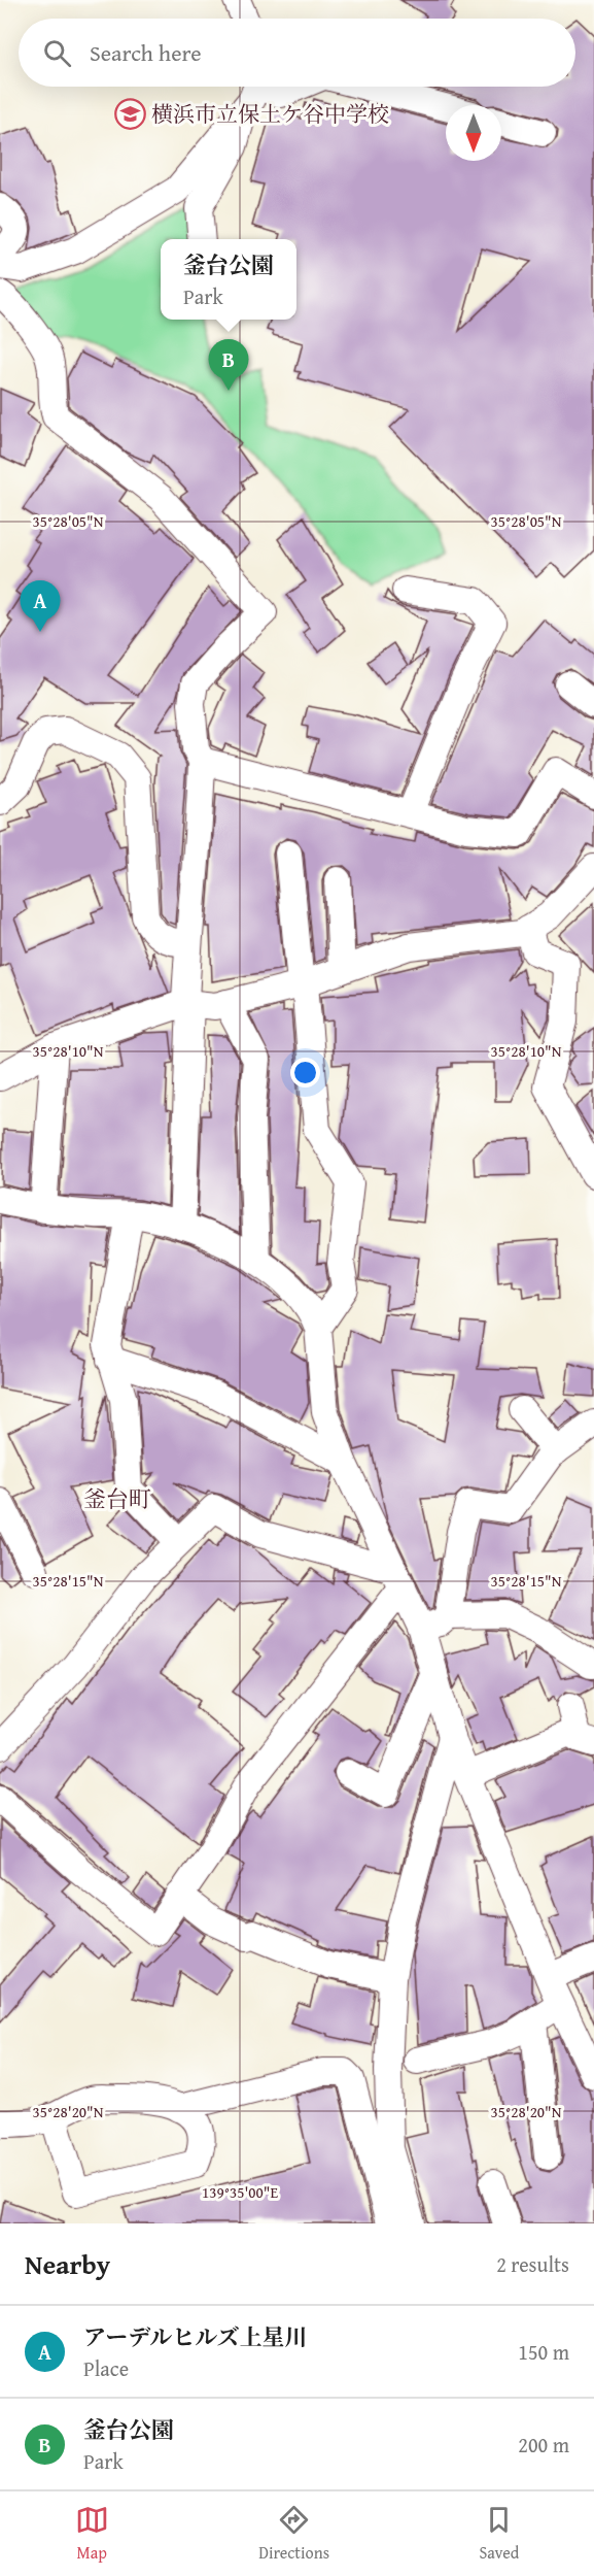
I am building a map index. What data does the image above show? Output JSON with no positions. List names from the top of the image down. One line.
{"districts":["釜台町"],"places":{"school or university":["横浜市立保土ケ谷中学校"]},"north":"bottom","page":{"search":"Search here","popup":["釜台公園","Park"],"pins":["B","A"],"heading":["Nearby","2 results"],"list":[{"mark":"A","name":"アーデルヒルズ上星川","note":"Place","value":"150 m"},{"mark":"B","name":"釜台公園","note":"Park","value":"200 m"}],"nav":["Map","Directions","Saved"]},"coordinates":["35°28'05\"N","35°28'10\"N","35°28'15\"N","35°28'20\"N","139°35'00\"E"]}
